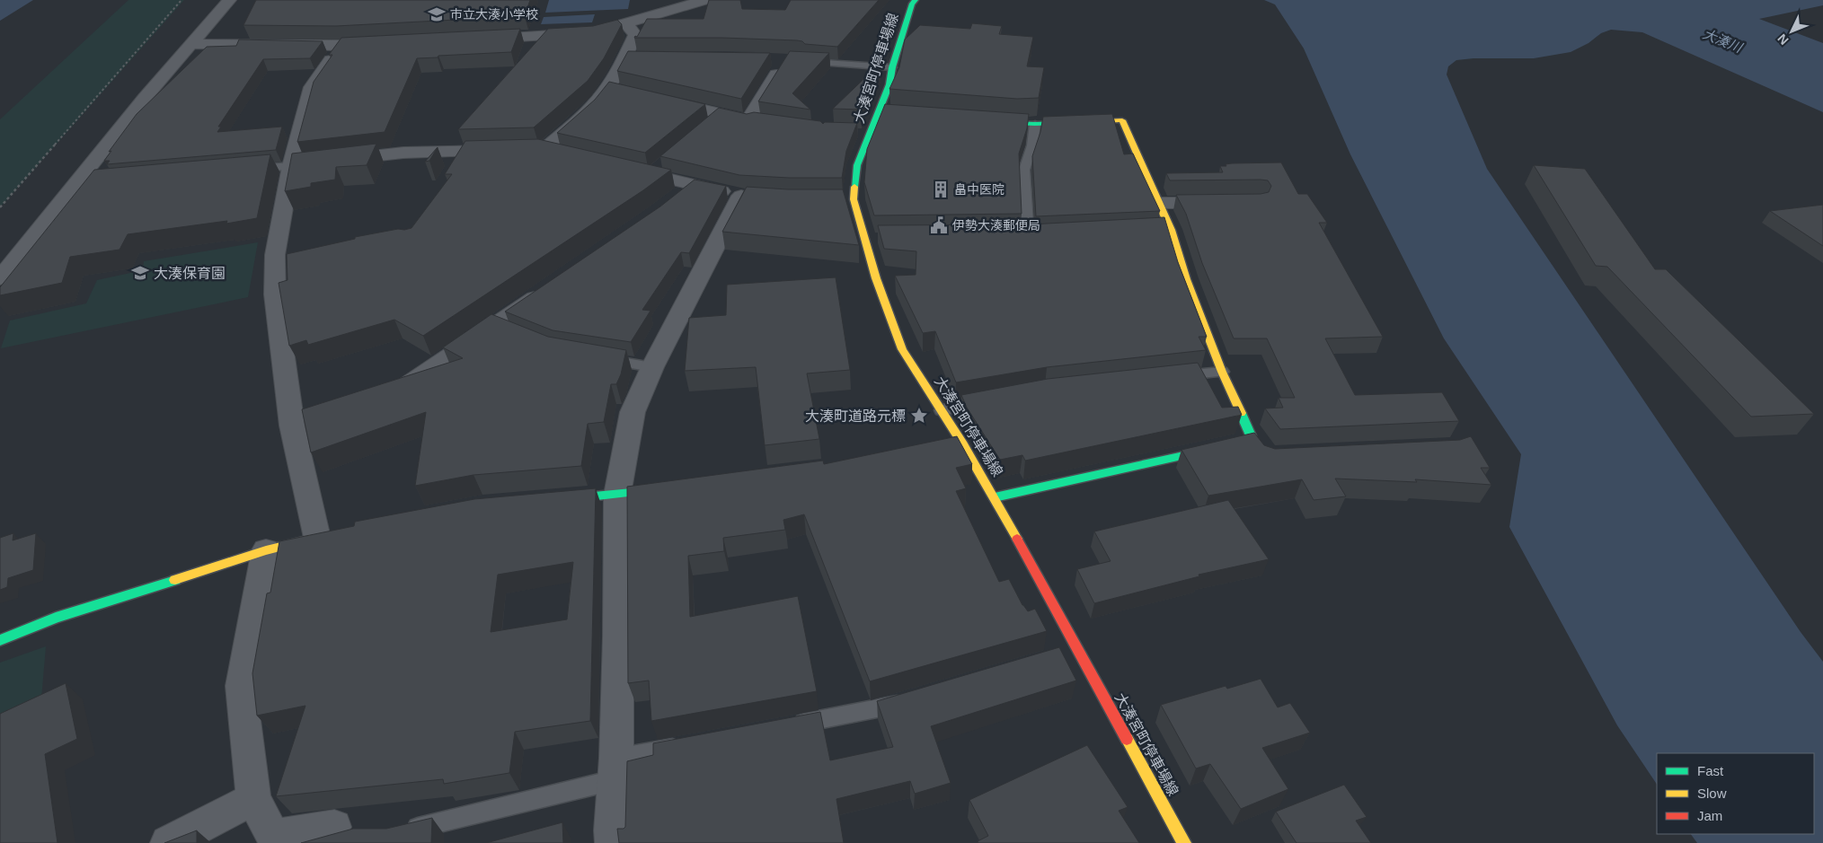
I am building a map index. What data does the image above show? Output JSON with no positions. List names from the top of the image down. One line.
{"streets":{"main road":["大湊宮町停車場線"]},"water":["大湊川"],"places":{"school or university":["市立大湊小学校","大湊保育園"],"building":["畠中医院"],"public building":["伊勢大湊郵便局"],"place":["大湊町道路元標"]},"legend":["Fast","Slow","Jam"],"north":"bottom left"}
